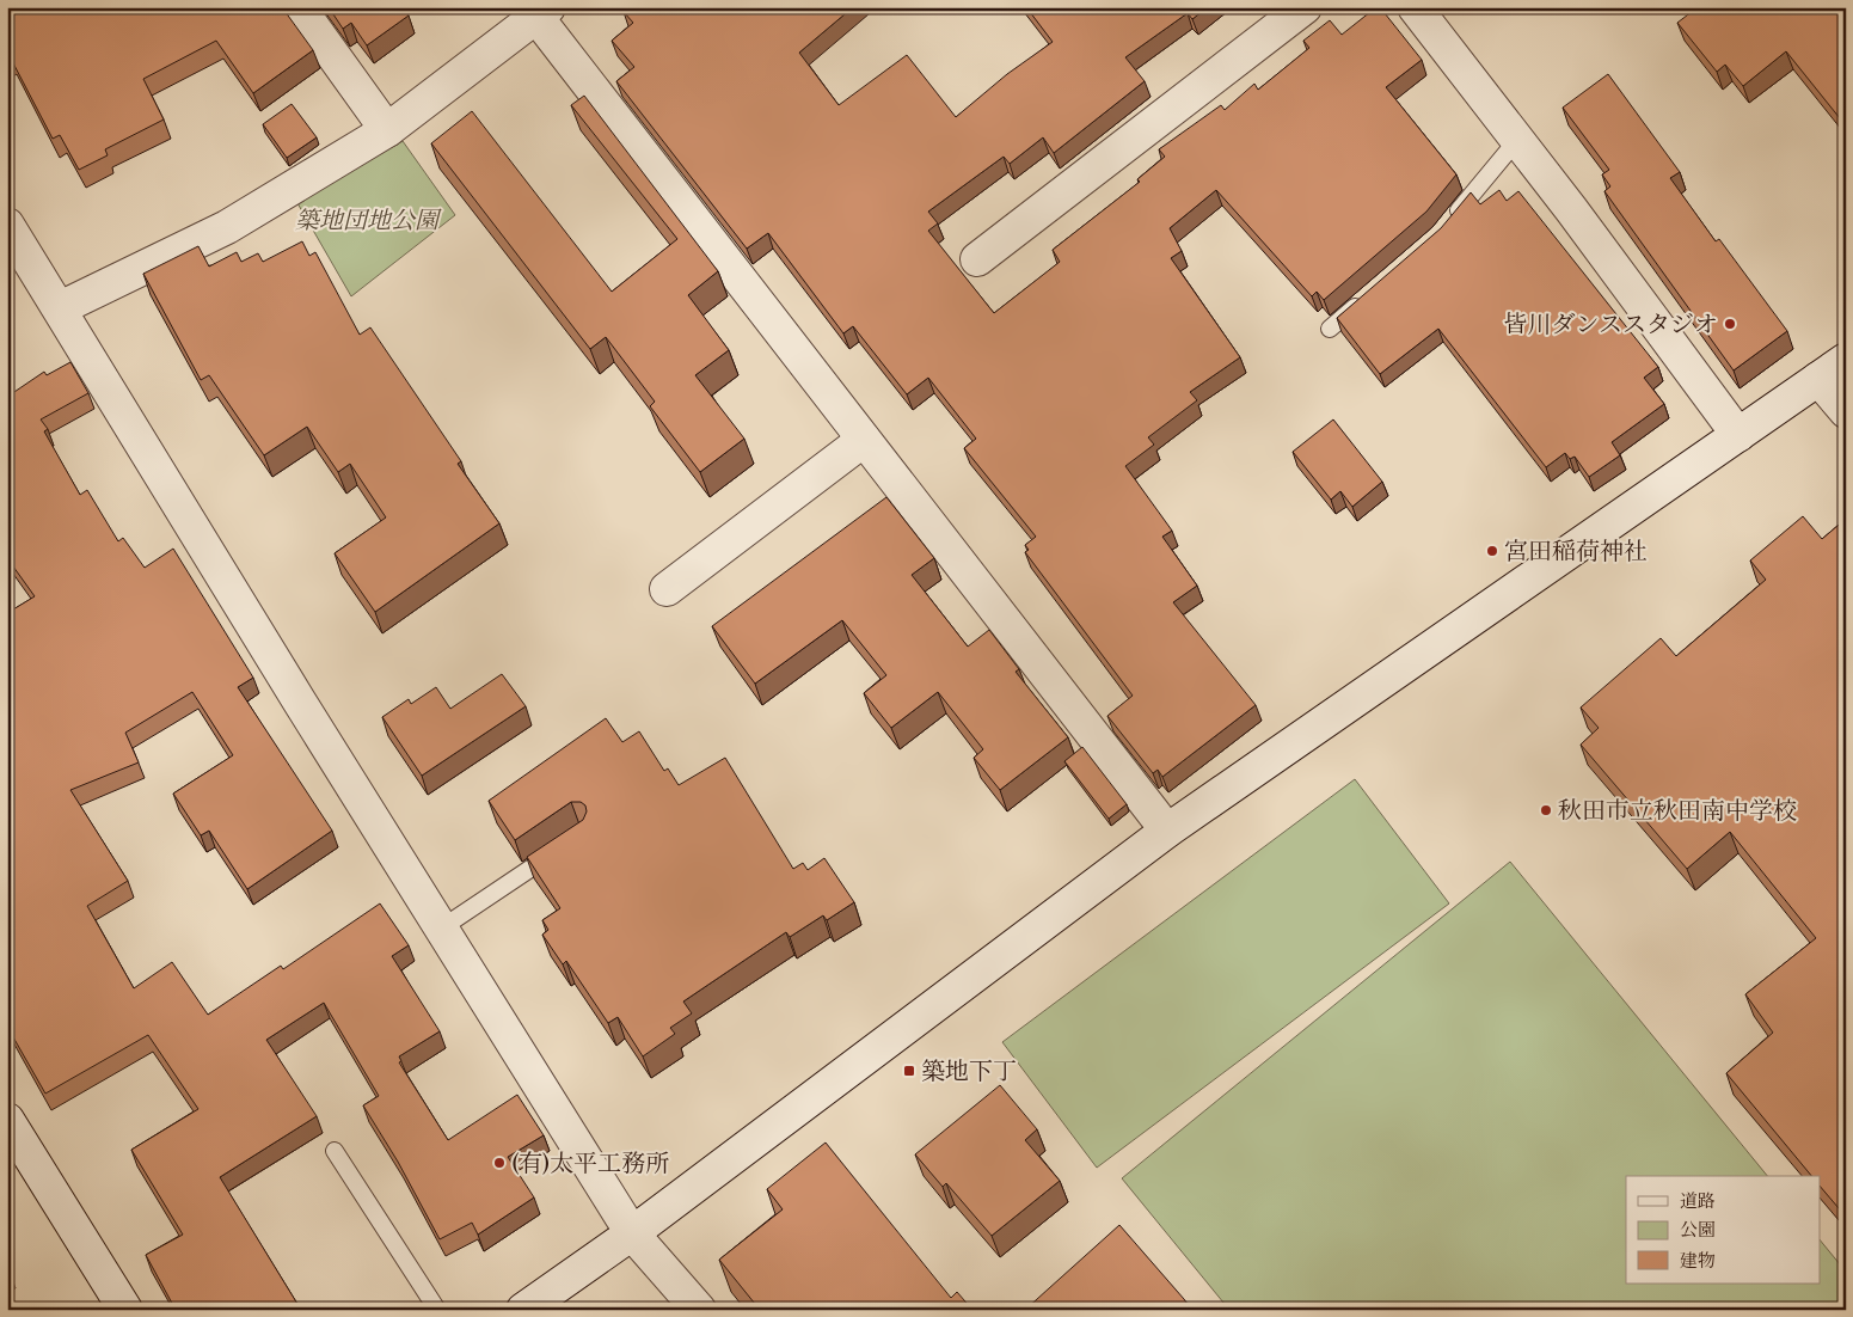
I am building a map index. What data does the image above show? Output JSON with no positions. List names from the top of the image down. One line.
{"parks":["築地団地公園"],"places":{"other":["皆川ダンススタジオ","宮田稲荷神社","秋田市立秋田南中学校","(有)太平工務所"],"transit":["築地下丁"]},"legend":["道路","公園","建物"]}
